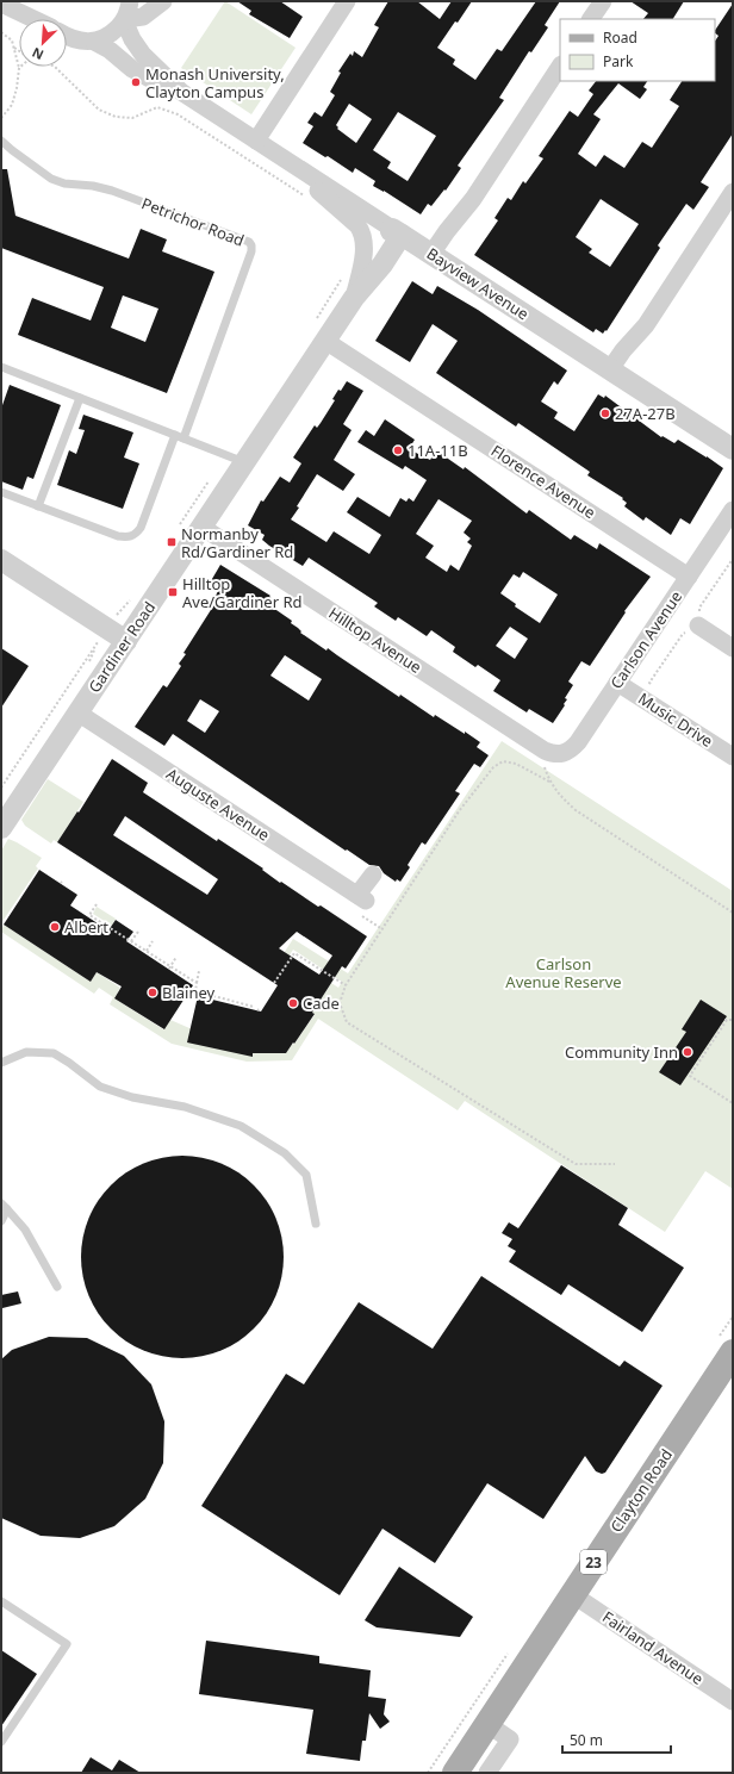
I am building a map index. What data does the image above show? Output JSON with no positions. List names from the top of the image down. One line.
{"streets":{"main road":["Clayton Road","23"],"street":["Bayview Avenue","Florence Avenue","Hilltop Avenue","Carlson Avenue","Gardiner Road","Music Drive","Auguste Avenue","Fairland Avenue"],"lane":["Petrichor Road"]},"crossings":[["Bayview Avenue","Gardiner Road"],["Florence Avenue","Carlson Avenue"],["Florence Avenue","Gardiner Road"],["Hilltop Avenue","Carlson Avenue"],["Hilltop Avenue","Gardiner Road"],["Carlson Avenue","Music Drive"],["Gardiner Road","Auguste Avenue"],["Clayton Road","Fairland Avenue"]],"parks":["Carlson Avenue Reserve"],"places":{"other":["Monash University, Clayton Campus","27A-27B","11A-11B","Albert","Blainey","Cade","Community Inn"],"transit":["Normanby Rd/Gardiner Rd","Hilltop Ave/Gardiner Rd"]},"legend":["Road","Park"],"scale_bar":"50 m","north":"bottom left"}
